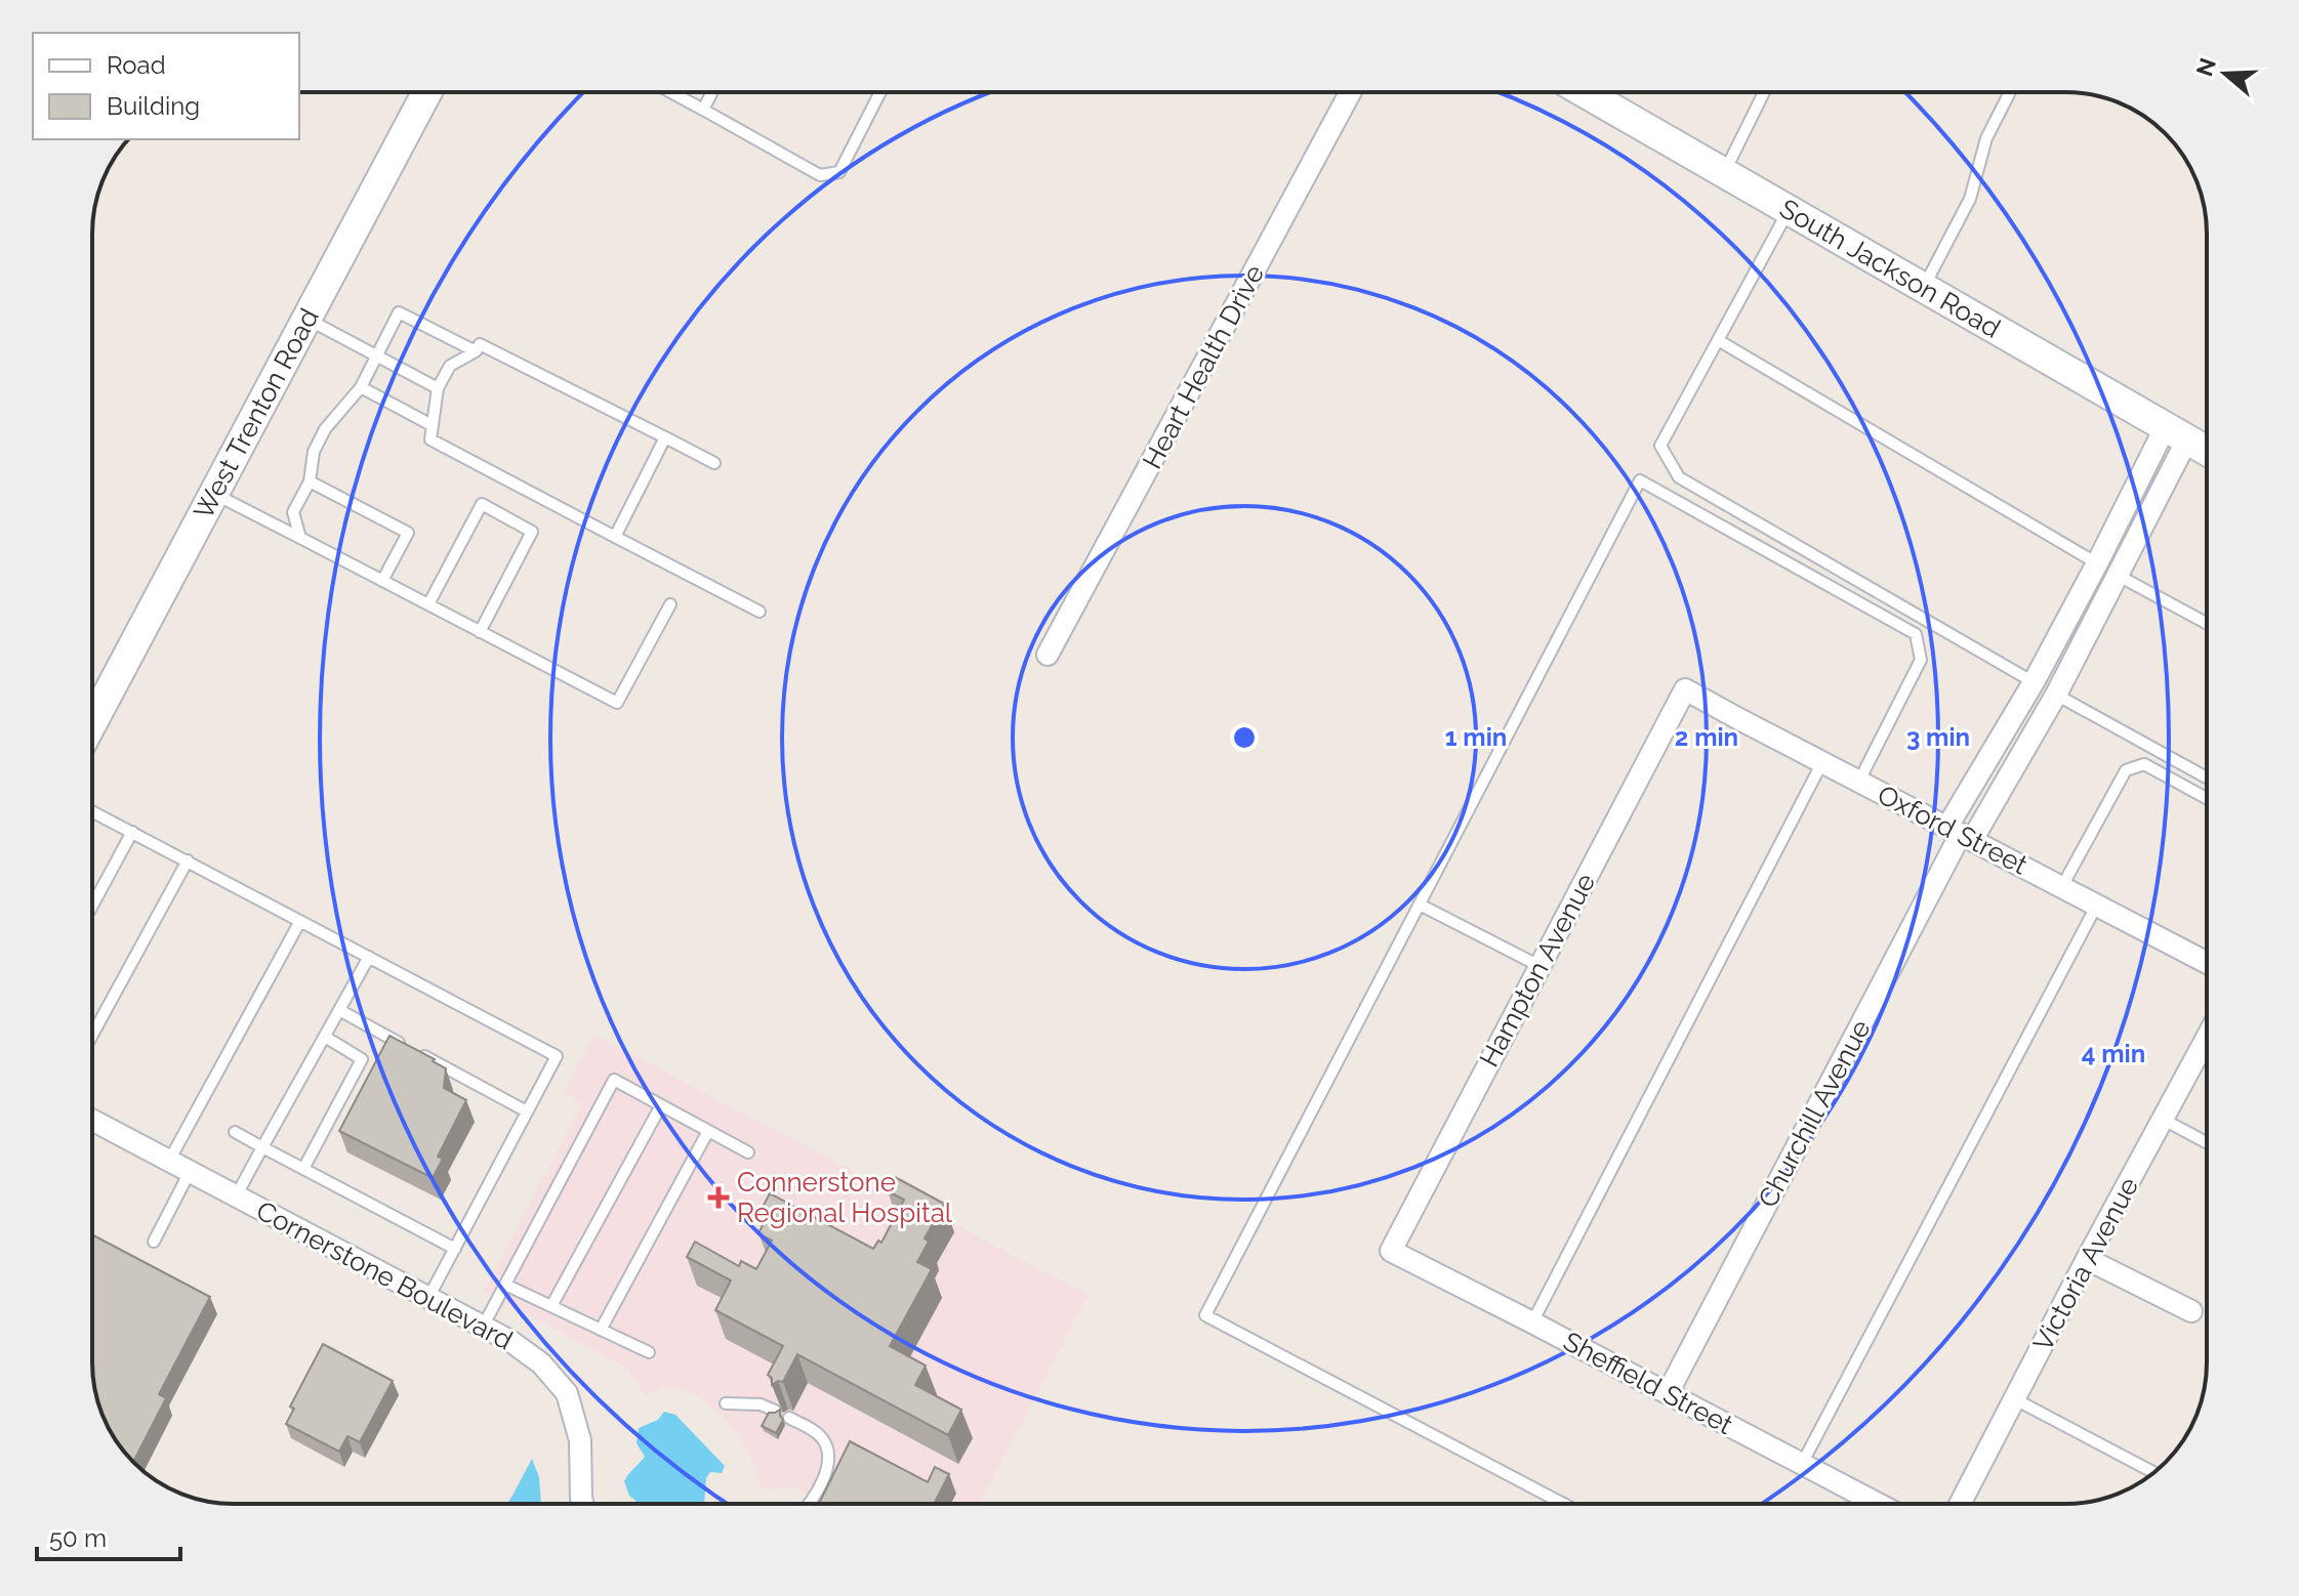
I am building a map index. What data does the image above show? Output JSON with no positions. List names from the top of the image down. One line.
{"streets":{"main road":["South Jackson Road","West Trenton Road"],"street":["Heart Health Drive","Oxford Street","Hampton Avenue","Churchill Avenue","Victoria Avenue","Cornerstone Boulevard","Sheffield Street"]},"crossings":[["South Jackson Road","Churchill Avenue"],["Oxford Street","Hampton Avenue"],["Oxford Street","Churchill Avenue"],["Hampton Avenue","Sheffield Street"],["Churchill Avenue","Sheffield Street"]],"places":{"health":["Connerstone Regional Hospital"]},"legend":["Road","Building"],"scale_bar":"50 m","north":"left","rings":["1 min","2 min","3 min","4 min"]}
